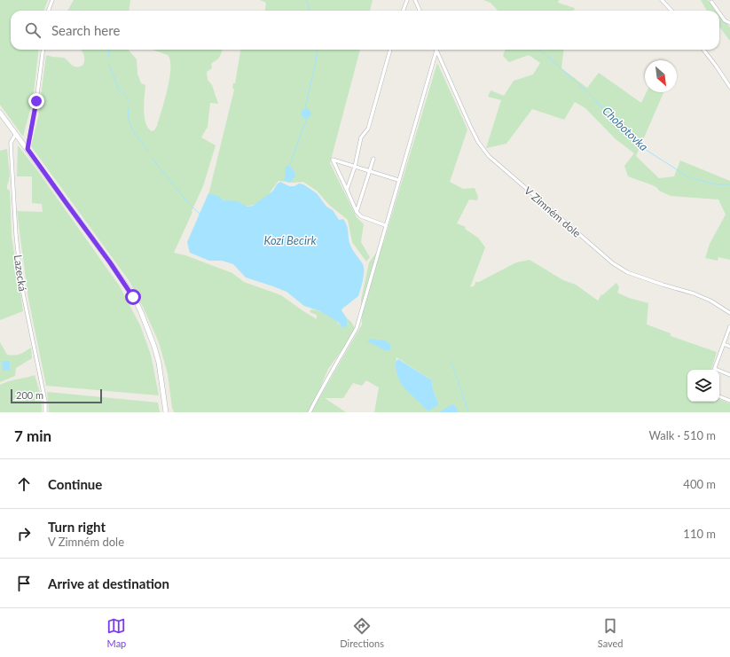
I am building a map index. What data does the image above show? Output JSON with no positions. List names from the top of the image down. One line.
{"streets":{"street":["V Zimném dole","Lazecká"]},"water":["Chobotovka","Kozí Becirk"],"scale_bar":"200 m","north":"bottom right","page":{"search":"Search here","scale":"200 m","heading":["7 min","Walk · 510 m"],"list":[["Continue","400 m"],["Turn right","V Zimném dole","110 m"],"Arrive at destination"],"nav":["Map","Directions","Saved"]}}
